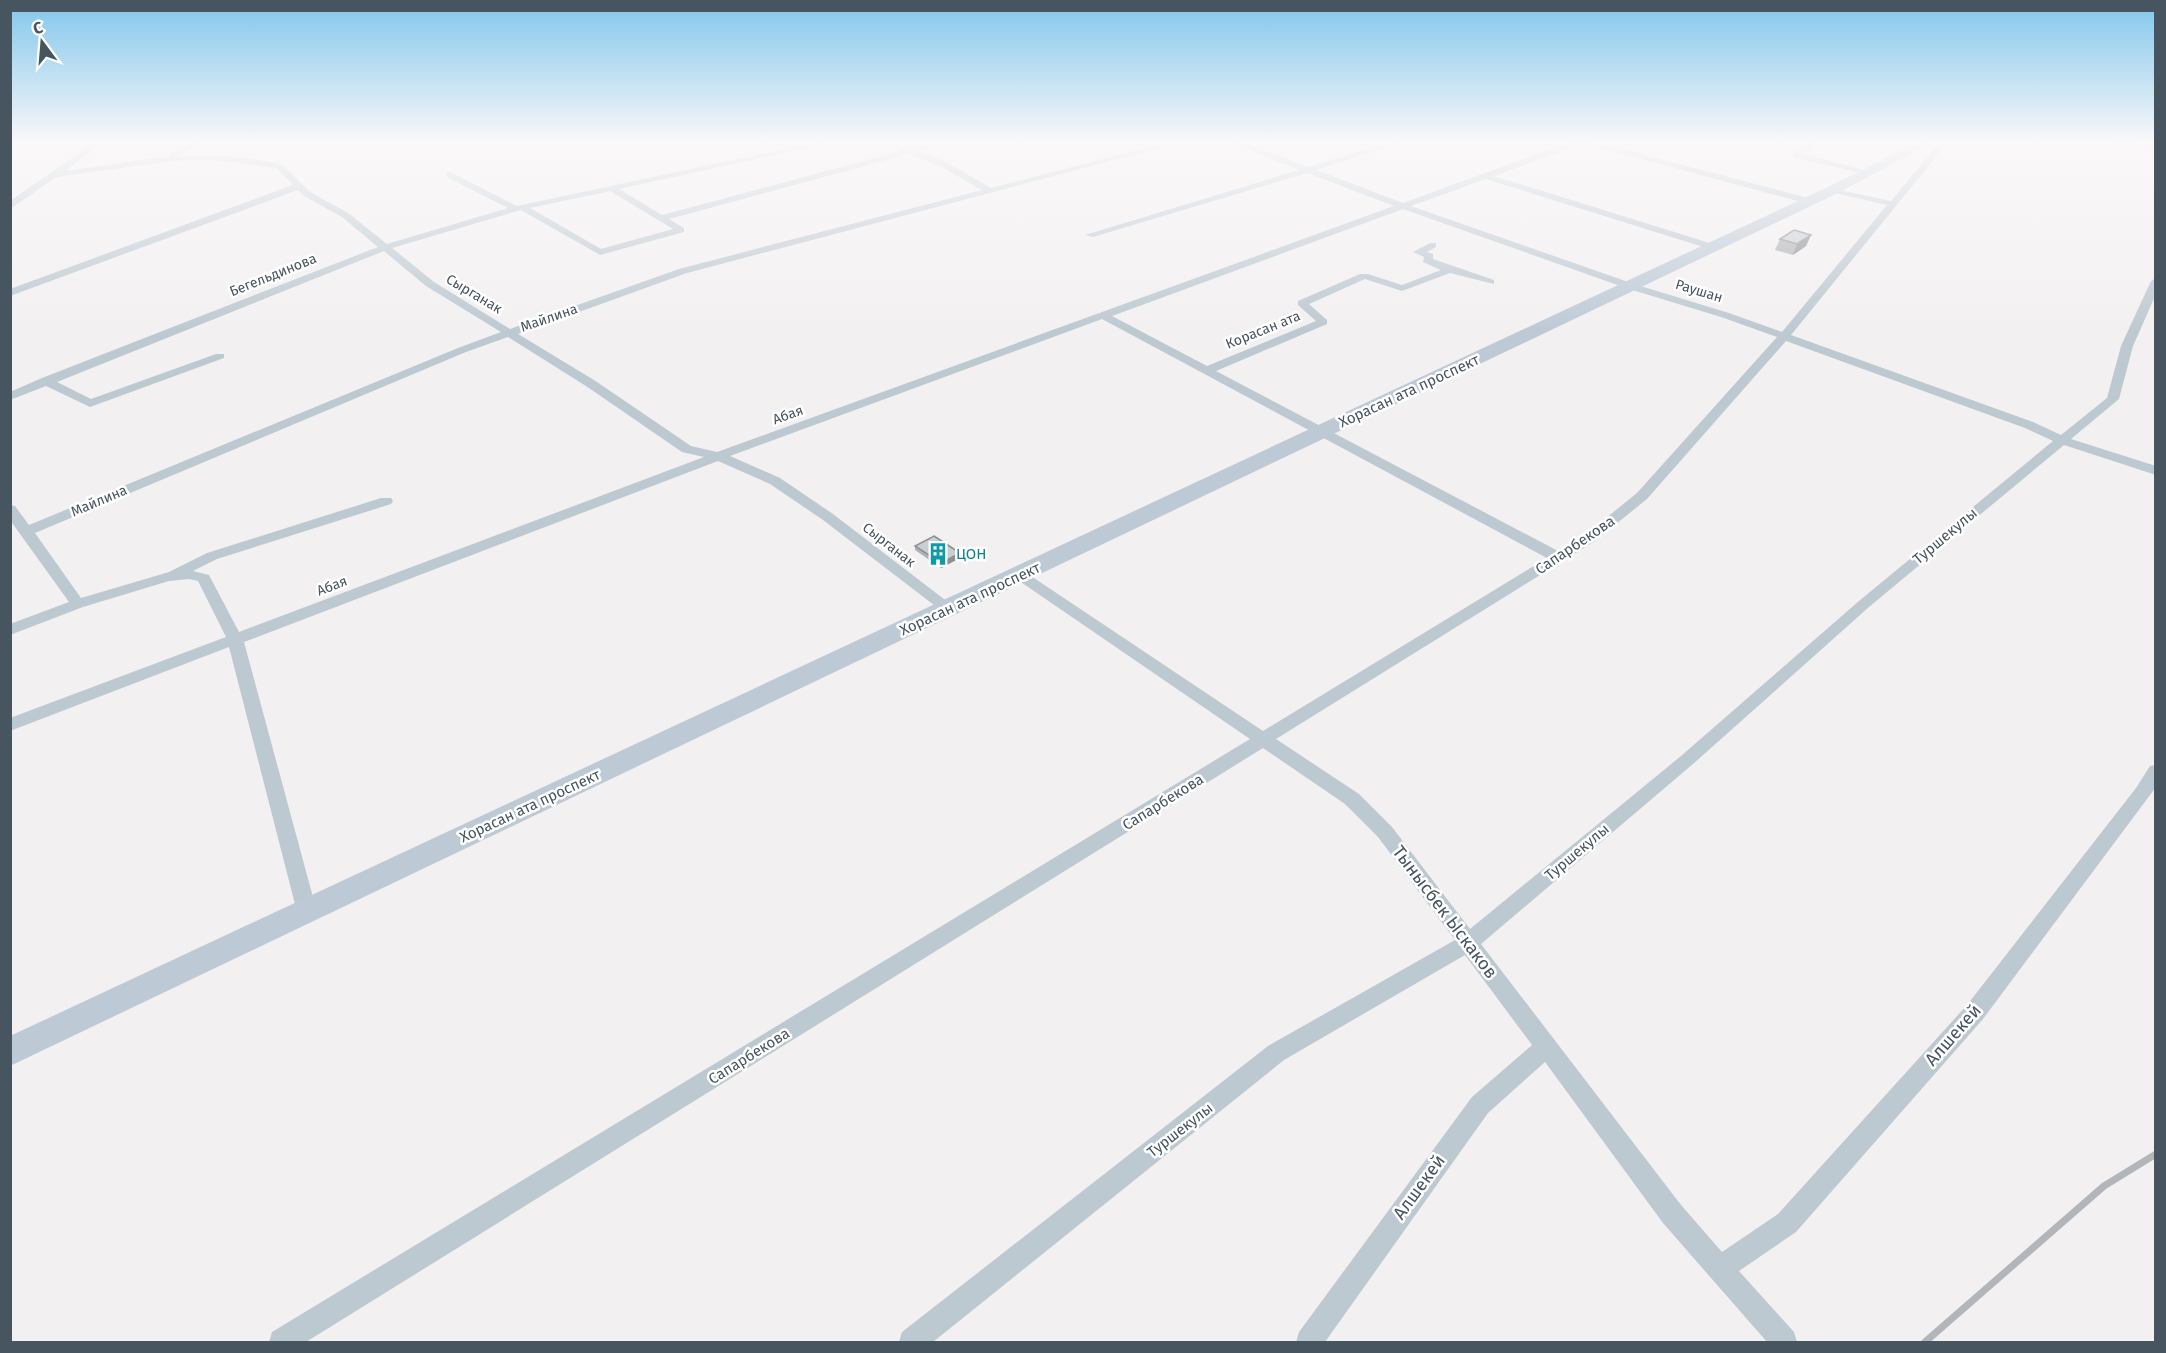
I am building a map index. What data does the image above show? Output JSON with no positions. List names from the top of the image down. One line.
{"streets":{"main road":["Хорасан ата проспект"],"street":["Бегельдинова","Раушан","Сырганак","Майлина","Корасан ата","Абая","Туршекулы","Сапарбекова","Тынысбек Ыскаков","Алшекей"]},"crossings":[["Бегельдинова","Сырганак"],["Раушан","Хорасан ата проспект"],["Раушан","Абая"],["Раушан","Туршекулы"],["Раушан","Сапарбекова"],["Сырганак","Майлина"],["Сырганак","Хорасан ата проспект"],["Сырганак","Абая"],["Хорасан ата проспект","Тынысбек Ыскаков"],["Туршекулы","Тынысбек Ыскаков"],["Сапарбекова","Тынысбек Ыскаков"],["Тынысбек Ыскаков","Алшекей"]],"places":{"building":["ЦОН"]},"north":"top"}
